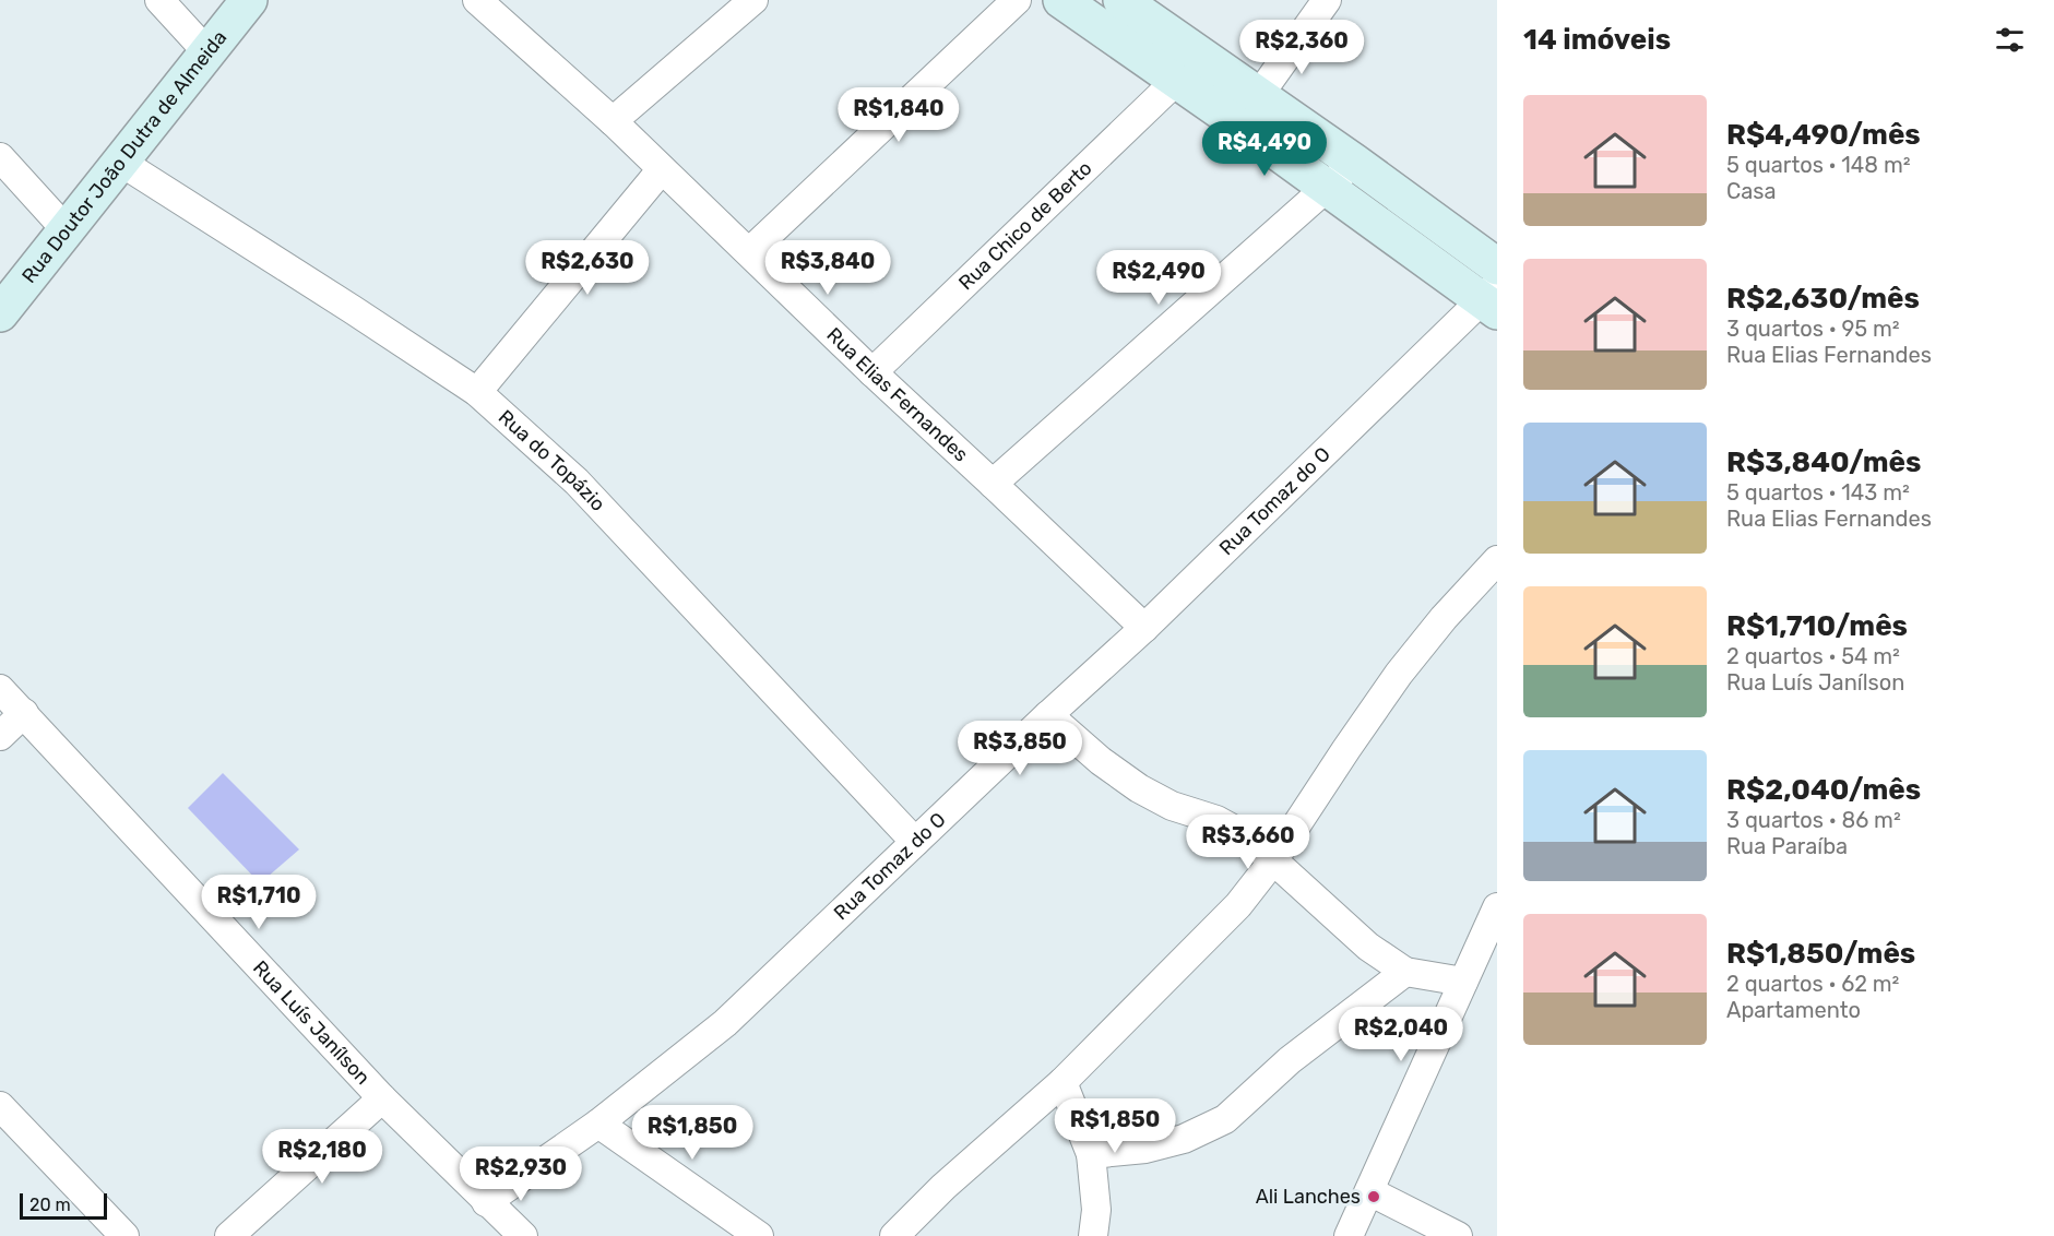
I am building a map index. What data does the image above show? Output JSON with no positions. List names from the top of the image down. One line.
{"streets":{"main road":["Rua Doutor João Dutra de Almeida"],"street":["Rua Chico de Berto","Rua Elias Fernandes","Rua do Topázio","Rua Tomaz do O","Rua Luís Janílson"]},"crossings":[["Rua Doutor João Dutra de Almeida","Rua do Topázio"],["Rua Chico de Berto","Rua Elias Fernandes"],["Rua Elias Fernandes","Rua Tomaz do O"],["Rua do Topázio","Rua Tomaz do O"],["Rua Tomaz do O","Rua Luís Janílson"]],"places":["Ali Lanches"],"scale_bar":"20 m","page":{"heading":"14 imóveis","price":["R$2,360","R$1,840","R$4,490","R$2,630","R$3,840","R$2,490","R$3,850","R$3,660","R$1,710","R$2,040","R$1,850","R$1,850","R$2,180","R$2,930"],"list":[{"name":"R$4,490/mês","note":"5 quartos · 148 m² · Casa"},{"name":"R$2,630/mês","note":"3 quartos · 95 m² · Rua Elias Fernandes"},{"name":"R$3,840/mês","note":"5 quartos · 143 m² · Rua Elias Fernandes"},{"name":"R$1,710/mês","note":"2 quartos · 54 m² · Rua Luís Janílson"},{"name":"R$2,040/mês","note":"3 quartos · 86 m² · Rua Paraíba"},{"name":"R$1,850/mês","note":"2 quartos · 62 m² · Apartamento"}],"scale":"20 m"}}
